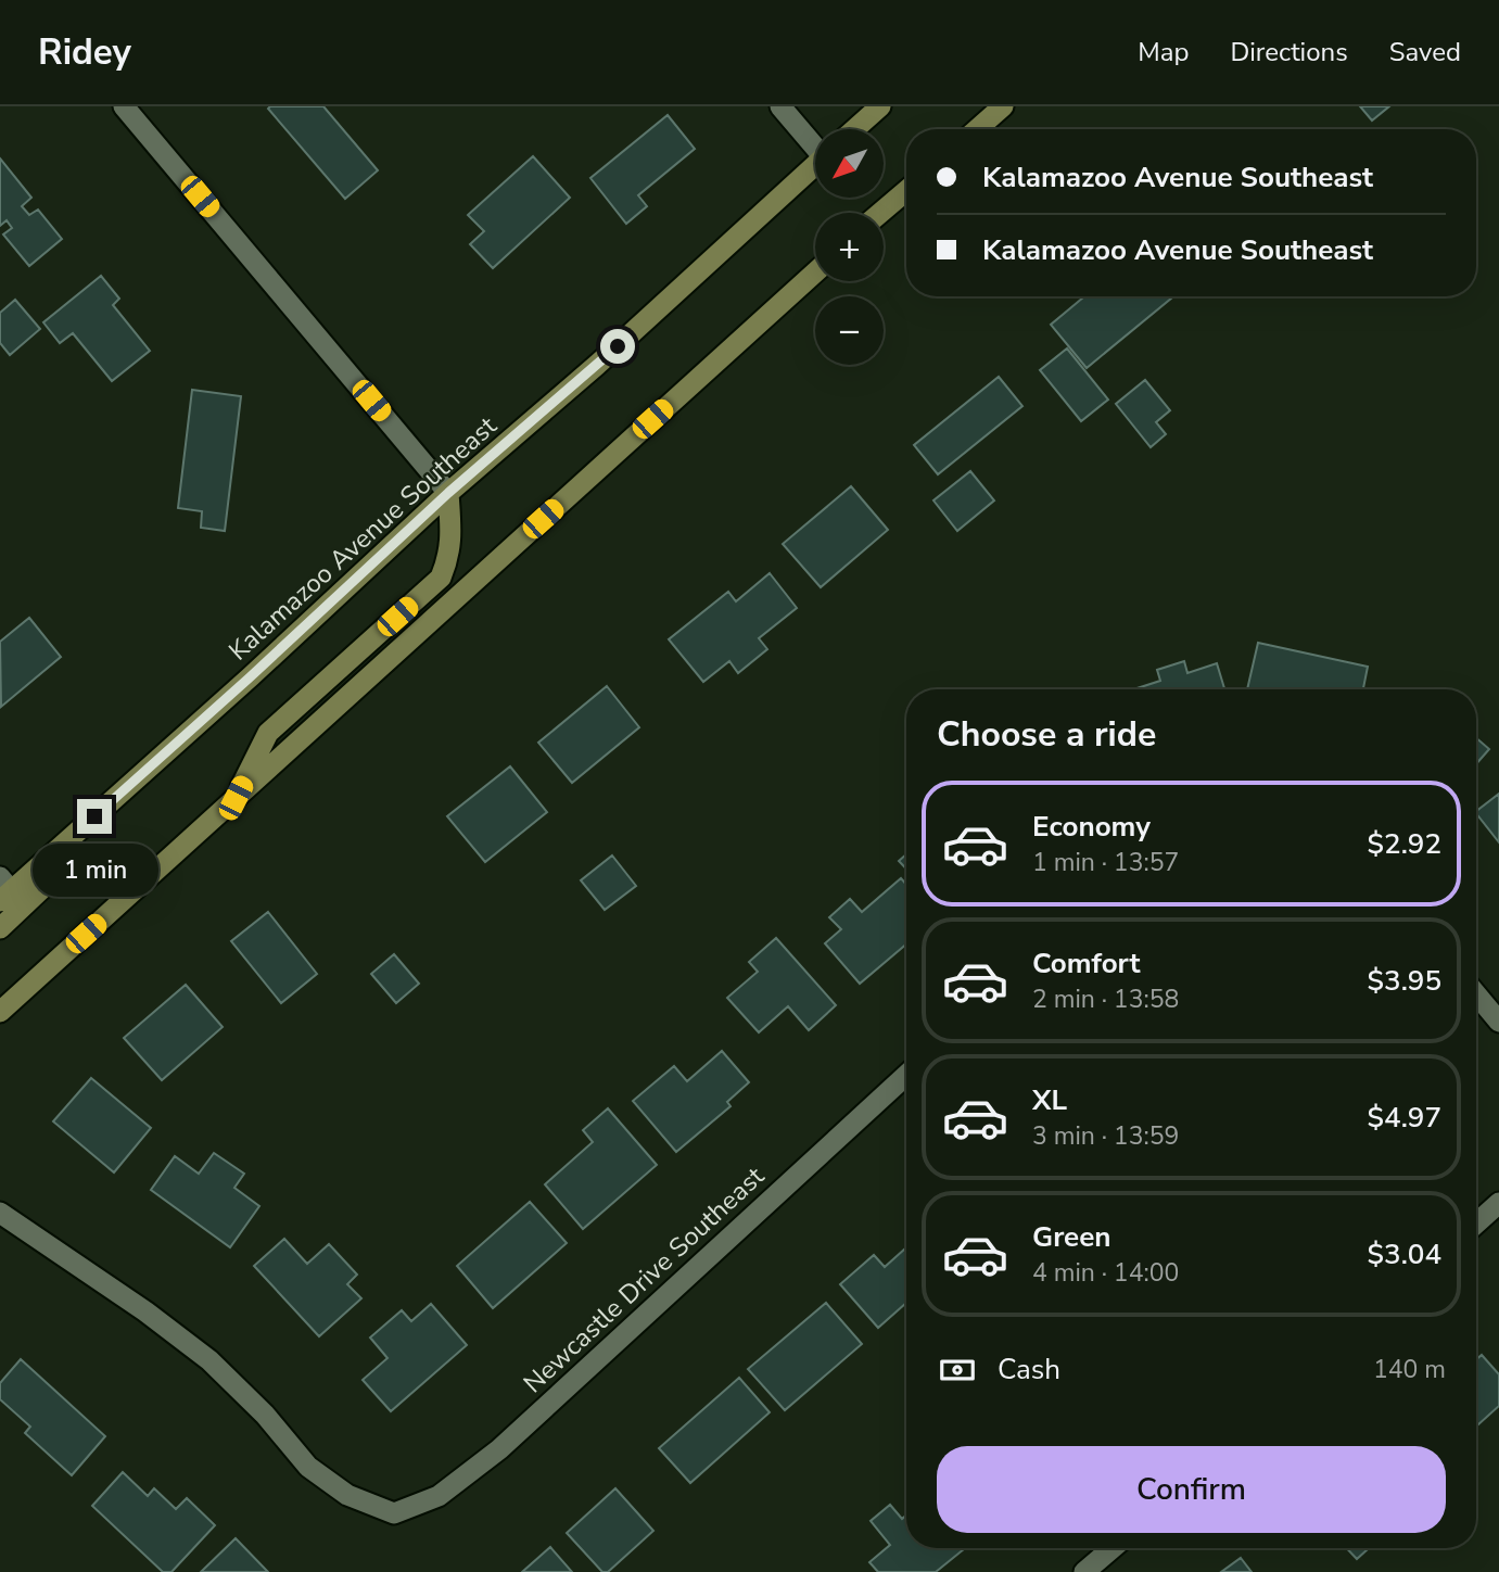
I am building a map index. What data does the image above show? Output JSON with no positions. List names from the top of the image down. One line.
{"streets":{"main road":["Kalamazoo Avenue Southeast"],"street":["Newcastle Drive Southeast"]},"north":"bottom left","page":{"header":"Ridey","nav":["Map","Directions","Saved"],"map_buttons":["+","−"],"banner":["Kalamazoo Avenue Southeast","Kalamazoo Avenue Southeast"],"heading":"Choose a ride","list":[{"name":"Economy","note":"1 min · 13:57","value":"$2.92"},{"name":"Comfort","note":"2 min · 13:58","value":"$3.95"},{"name":"XL","note":"3 min · 13:59","value":"$4.97"},{"name":"Green","note":"4 min · 14:00","value":"$3.04"}],"bubble":"1 min","pay":["Cash","140 m"],"buttons":"Confirm"}}
